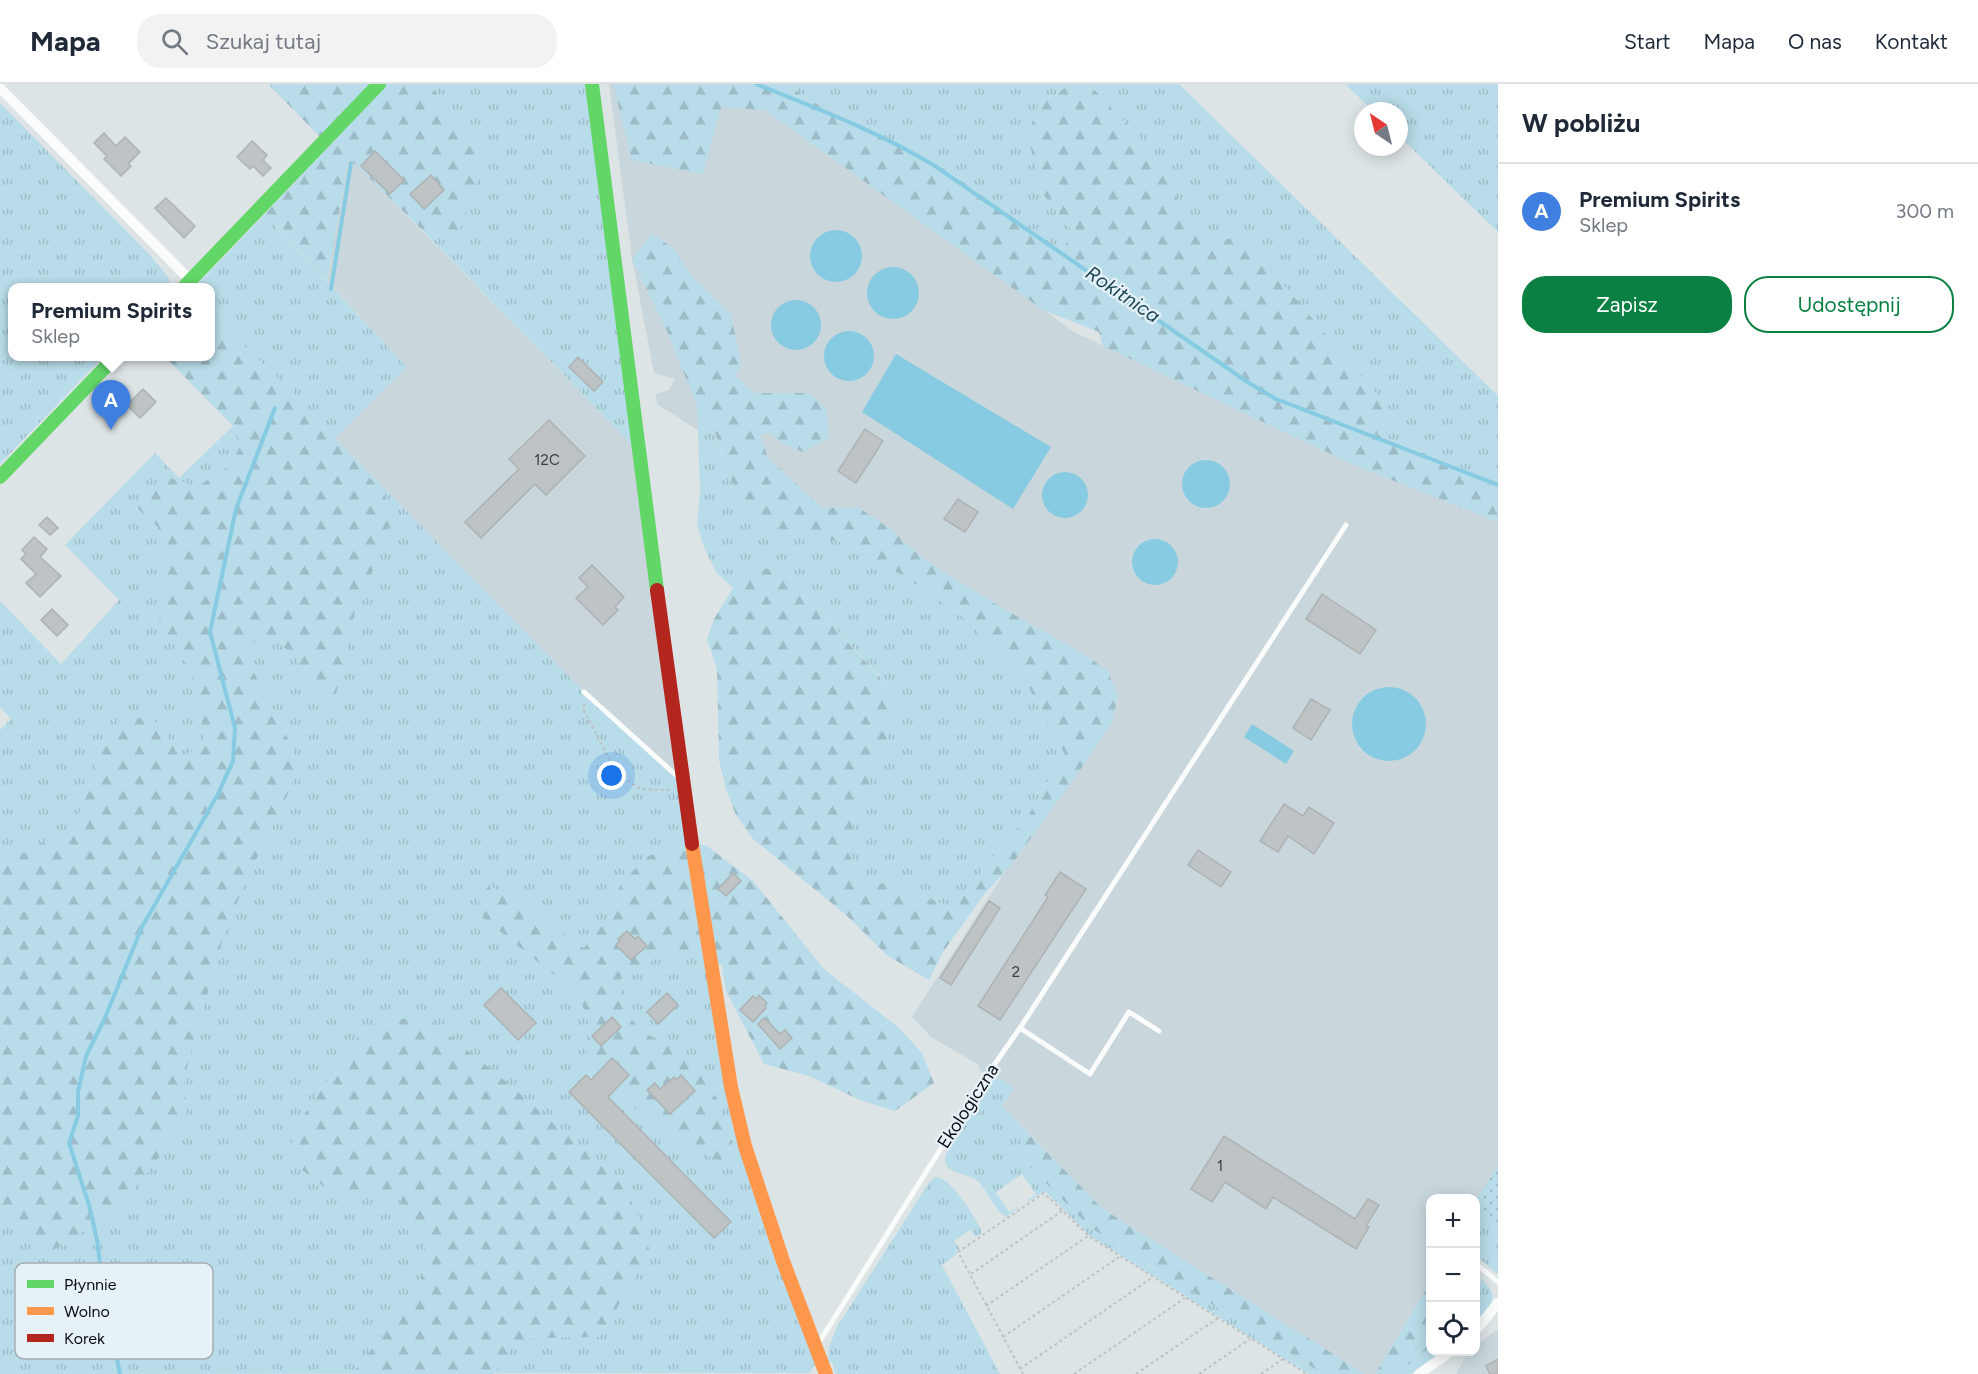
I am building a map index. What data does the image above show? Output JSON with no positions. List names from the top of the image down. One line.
{"streets":{"lane":["Ekologiczna"]},"water":["Rokitnica"],"house_numbers":["12C","2","1"],"legend":["Płynnie","Wolno","Korek"],"north":"top left","page":{"header":"Mapa","search":"Szukaj tutaj","nav":["Start","Mapa","O nas","Kontakt"],"heading":"W pobliżu","list":[{"mark":"A","name":"Premium Spirits","note":"Sklep","value":"300 m"}],"buttons":["Zapisz","Udostępnij"],"popup":["Premium Spirits","Sklep"],"pins":"A","map_buttons":["+","−"]}}
